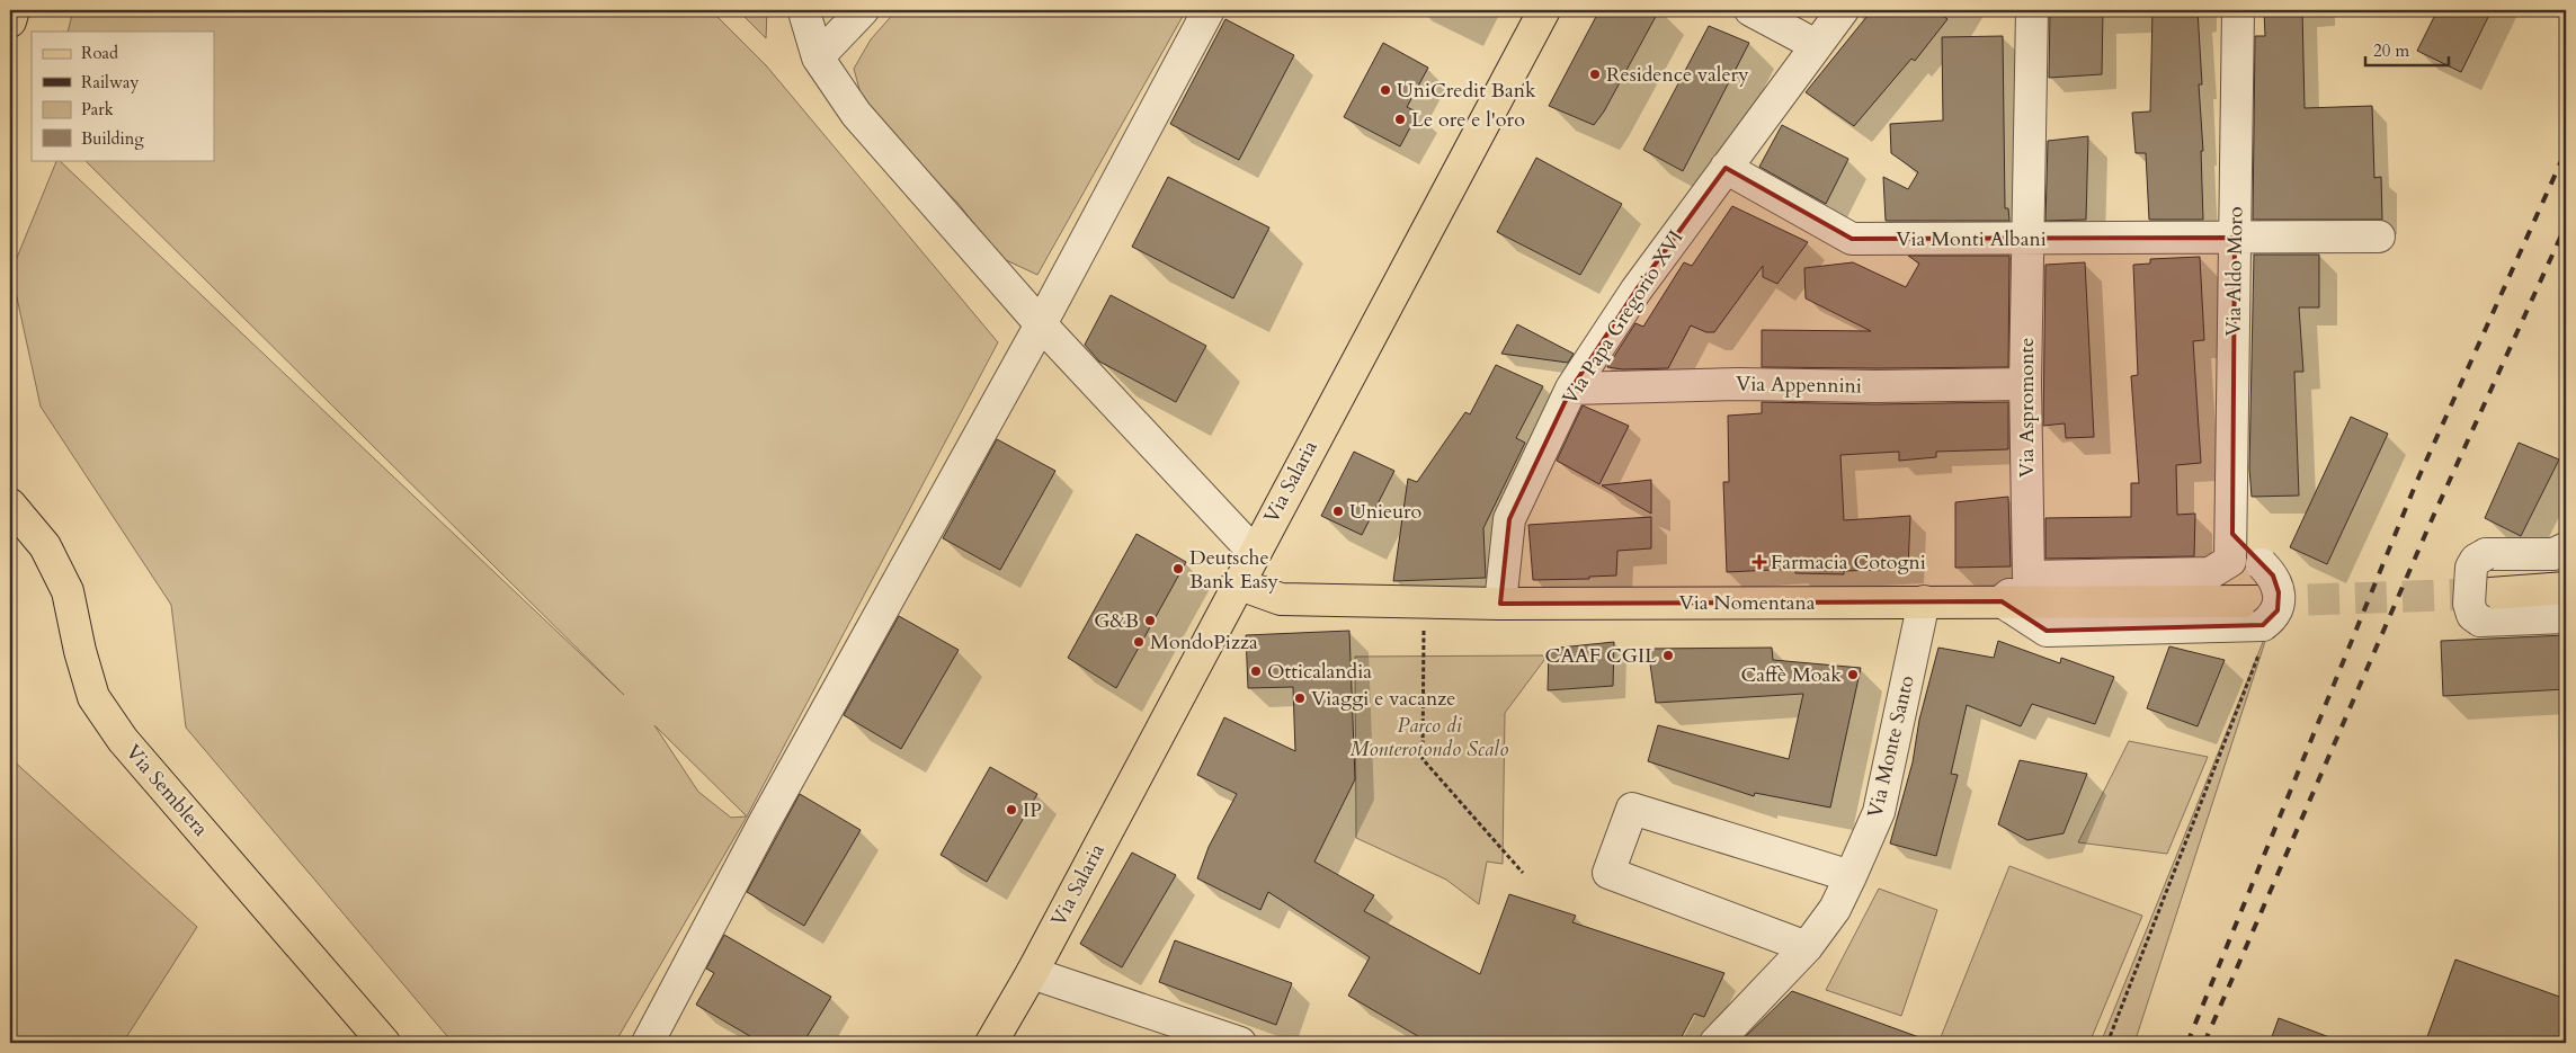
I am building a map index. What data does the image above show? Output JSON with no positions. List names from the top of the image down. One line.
{"streets":{"main road":["Via Salaria","Via Nomentana","Via Semblera"],"street":["Via Monti Albani","Via Aldo Moro","Via Papa Gregorio XVI","Via Appennini","Via Aspromonte","Via Monte Santo"]},"crossings":[["Via Monti Albani","Via Aldo Moro"],["Via Monti Albani","Via Papa Gregorio XVI"],["Via Monti Albani","Via Aspromonte"],["Via Aldo Moro","Via Aspromonte"],["Via Papa Gregorio XVI","Via Appennini"],["Via Papa Gregorio XVI","Via Nomentana"],["Via Appennini","Via Aspromonte"],["Via Salaria","Via Nomentana"],["Via Nomentana","Via Monte Santo"]],"parks":["Parco di Monterotondo Scalo"],"places":{"other":["Residence valery","UniCredit Bank","Le ore e l'oro","Unieuro","Deutsche Bank Easy","G&B","MondoPizza","CAAF CGIL","Otticalandia","Caffè Moak","Viaggi e vacanze","IP"],"health":["Farmacia Cotogni"]},"legend":["Road","Railway","Park","Building"],"scale_bar":"20 m"}
